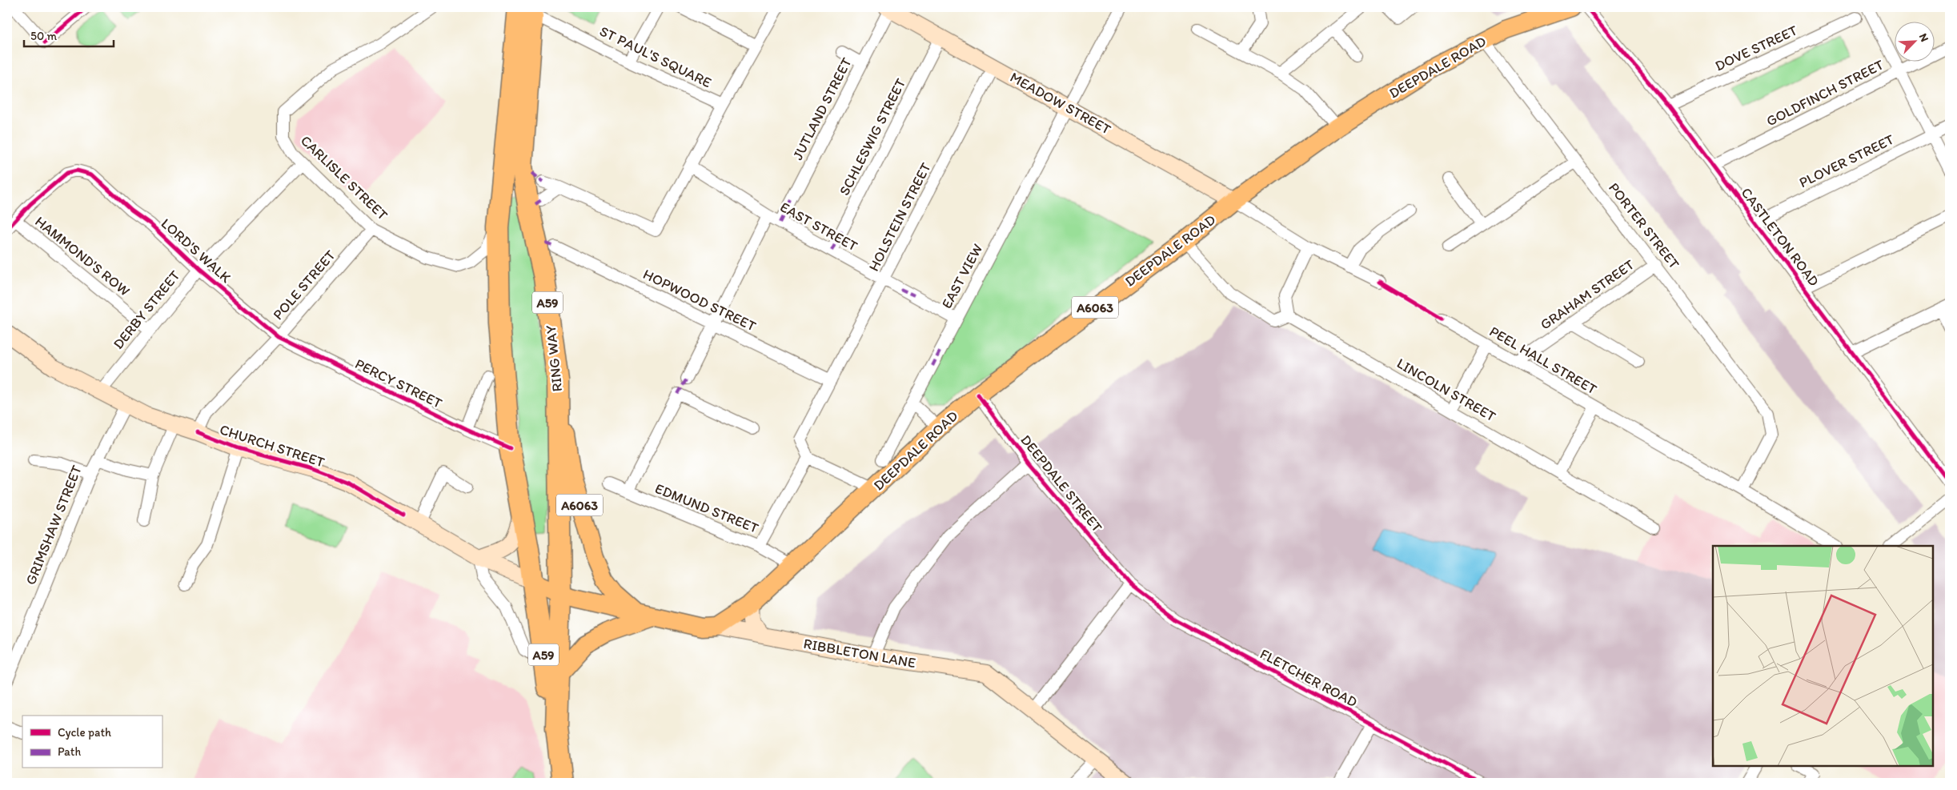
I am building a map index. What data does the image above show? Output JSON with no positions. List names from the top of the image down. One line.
{"streets":{"highway":["A59","RING WAY"],"main road":["DEEPDALE ROAD","A6063","RIBBLETON LANE"],"street":["DOVE STREET","ST PAUL'S SQUARE","GOLDFINCH STREET","MEADOW STREET","JUTLAND STREET","SCHLESWIG STREET","PLOVER STREET","CARLISLE STREET","HOLSTEIN STREET","PORTER STREET","EAST STREET","CASTLETON ROAD","LORD'S WALK","HAMMOND'S ROW","EAST VIEW","POLE STREET","GRAHAM STREET","HOPWOOD STREET","DERBY STREET","PEEL HALL STREET","PERCY STREET","LINCOLN STREET","CHURCH STREET","DEEPDALE STREET","EDMUND STREET","GRIMSHAW STREET","FLETCHER ROAD"]},"crossings":[["DOVE STREET","CASTLETON ROAD"],["ST PAUL'S SQUARE","A59"],["ST PAUL'S SQUARE","RING WAY"],["DEEPDALE ROAD","MEADOW STREET"],["DEEPDALE ROAD","PORTER STREET"],["DEEPDALE ROAD","DEEPDALE STREET"],["DEEPDALE ROAD","EDMUND STREET"],["DEEPDALE ROAD","RIBBLETON LANE"],["GOLDFINCH STREET","CASTLETON ROAD"],["MEADOW STREET","JUTLAND STREET"],["MEADOW STREET","SCHLESWIG STREET"],["MEADOW STREET","HOLSTEIN STREET"],["MEADOW STREET","EAST VIEW"],["JUTLAND STREET","EAST STREET"],["SCHLESWIG STREET","EAST STREET"],["PLOVER STREET","CASTLETON ROAD"],["CARLISLE STREET","POLE STREET"],["CARLISLE STREET","A59"],["CARLISLE STREET","DERBY STREET"],["HOLSTEIN STREET","EAST STREET"],["HOLSTEIN STREET","HOPWOOD STREET"],["PORTER STREET","GRAHAM STREET"],["PORTER STREET","PEEL HALL STREET"],["EAST STREET","EAST VIEW"],["LORD'S WALK","HAMMOND'S ROW"],["LORD'S WALK","POLE STREET"],["LORD'S WALK","DERBY STREET"],["LORD'S WALK","PERCY STREET"],["HAMMOND'S ROW","DERBY STREET"],["POLE STREET","PERCY STREET"],["POLE STREET","CHURCH STREET"],["GRAHAM STREET","PEEL HALL STREET"],["A59","RING WAY"],["A59","PERCY STREET"],["A59","CHURCH STREET"],["A59","RIBBLETON LANE"],["A6063","RING WAY"],["A6063","RIBBLETON LANE"],["DERBY STREET","CHURCH STREET"],["RING WAY","RIBBLETON LANE"],["CHURCH STREET","GRIMSHAW STREET"],["CHURCH STREET","RIBBLETON LANE"],["DEEPDALE STREET","FLETCHER ROAD"]],"legend":["Cycle path","Path"],"scale_bar":"50 m","north":"top right"}
